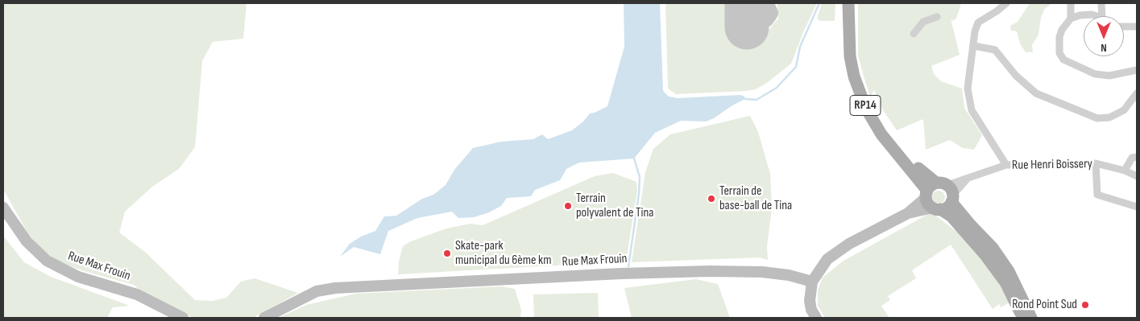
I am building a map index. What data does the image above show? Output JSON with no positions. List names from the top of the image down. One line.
{"streets":{"main road":["RP14"],"street":["Rue Henri Boissery","Rue Max Frouin"]},"crossings":[["RP14","Rue Henri Boissery"]],"places":["Terrain de base-ball de Tina","Terrain polyvalent de Tina","Skate-park municipal du 6ème km","Rond Point Sud"],"north":"bottom"}
